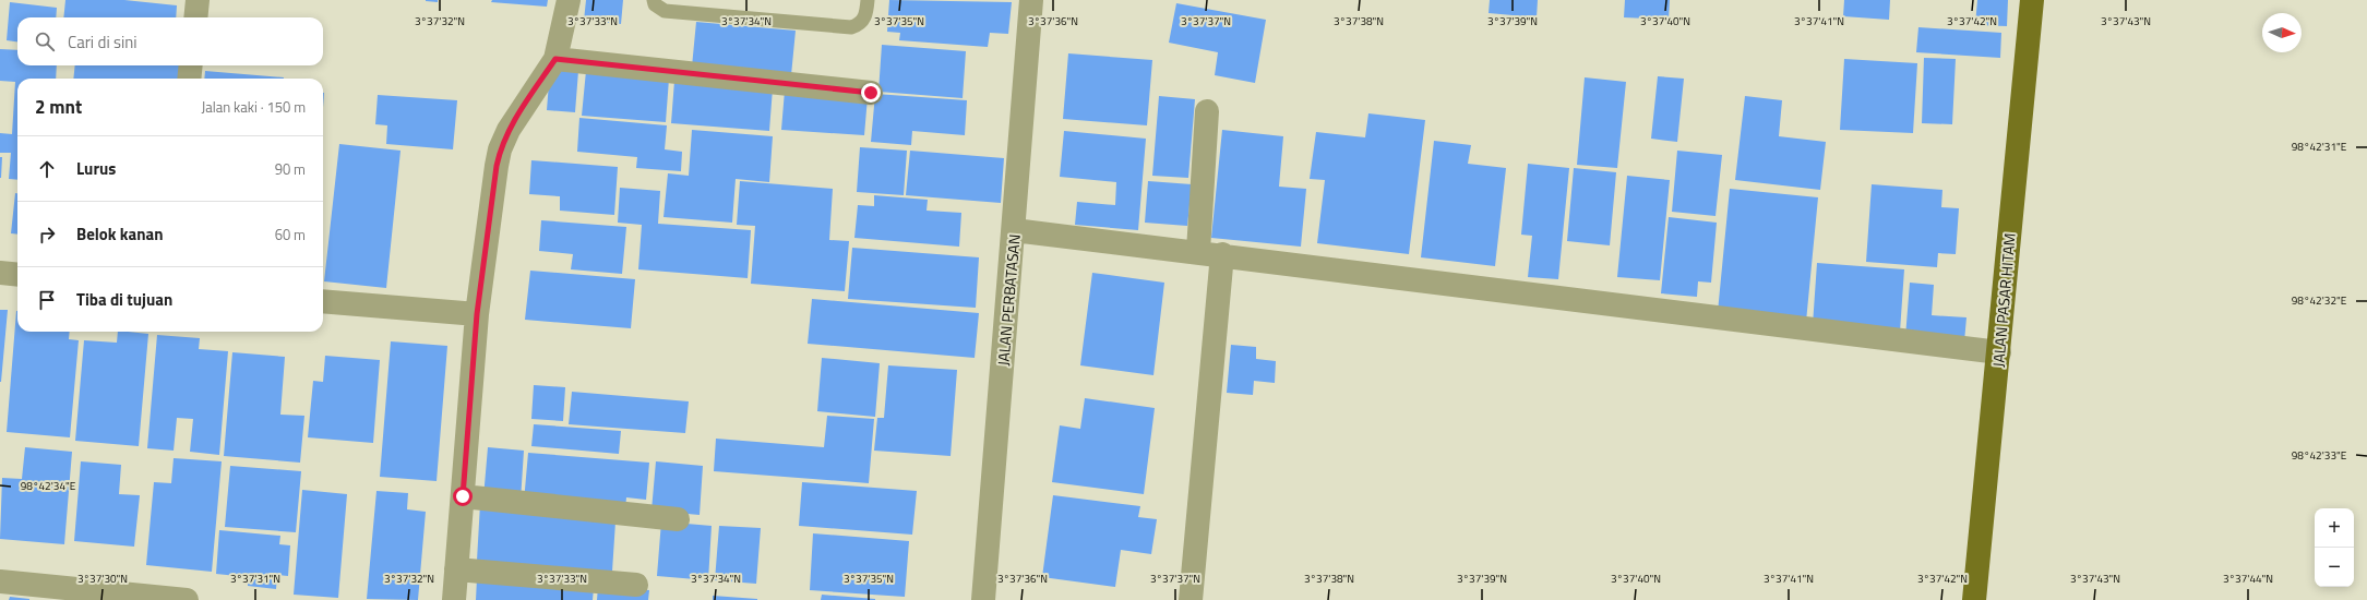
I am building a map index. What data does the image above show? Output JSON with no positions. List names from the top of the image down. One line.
{"streets":{"main road":["JALAN PASAR HITAM"],"street":["JALAN PERBATASAN"]},"north":"right","page":{"search":"Cari di sini","heading":["2 mnt","Jalan kaki · 150 m"],"list":[["Lurus","90 m"],["Belok kanan","60 m"],"Tiba di tujuan"],"map_buttons":["+","−"]},"coordinates":["3°37'32\"N","3°37'33\"N","3°37'34\"N","3°37'35\"N","3°37'36\"N","3°37'37\"N","3°37'38\"N","3°37'39\"N","3°37'40\"N","3°37'41\"N","3°37'42\"N","3°37'43\"N","98°42'31\"E","98°42'32\"E","98°42'33\"E","98°42'34\"E","3°37'30\"N","3°37'31\"N","3°37'44\"N"]}
